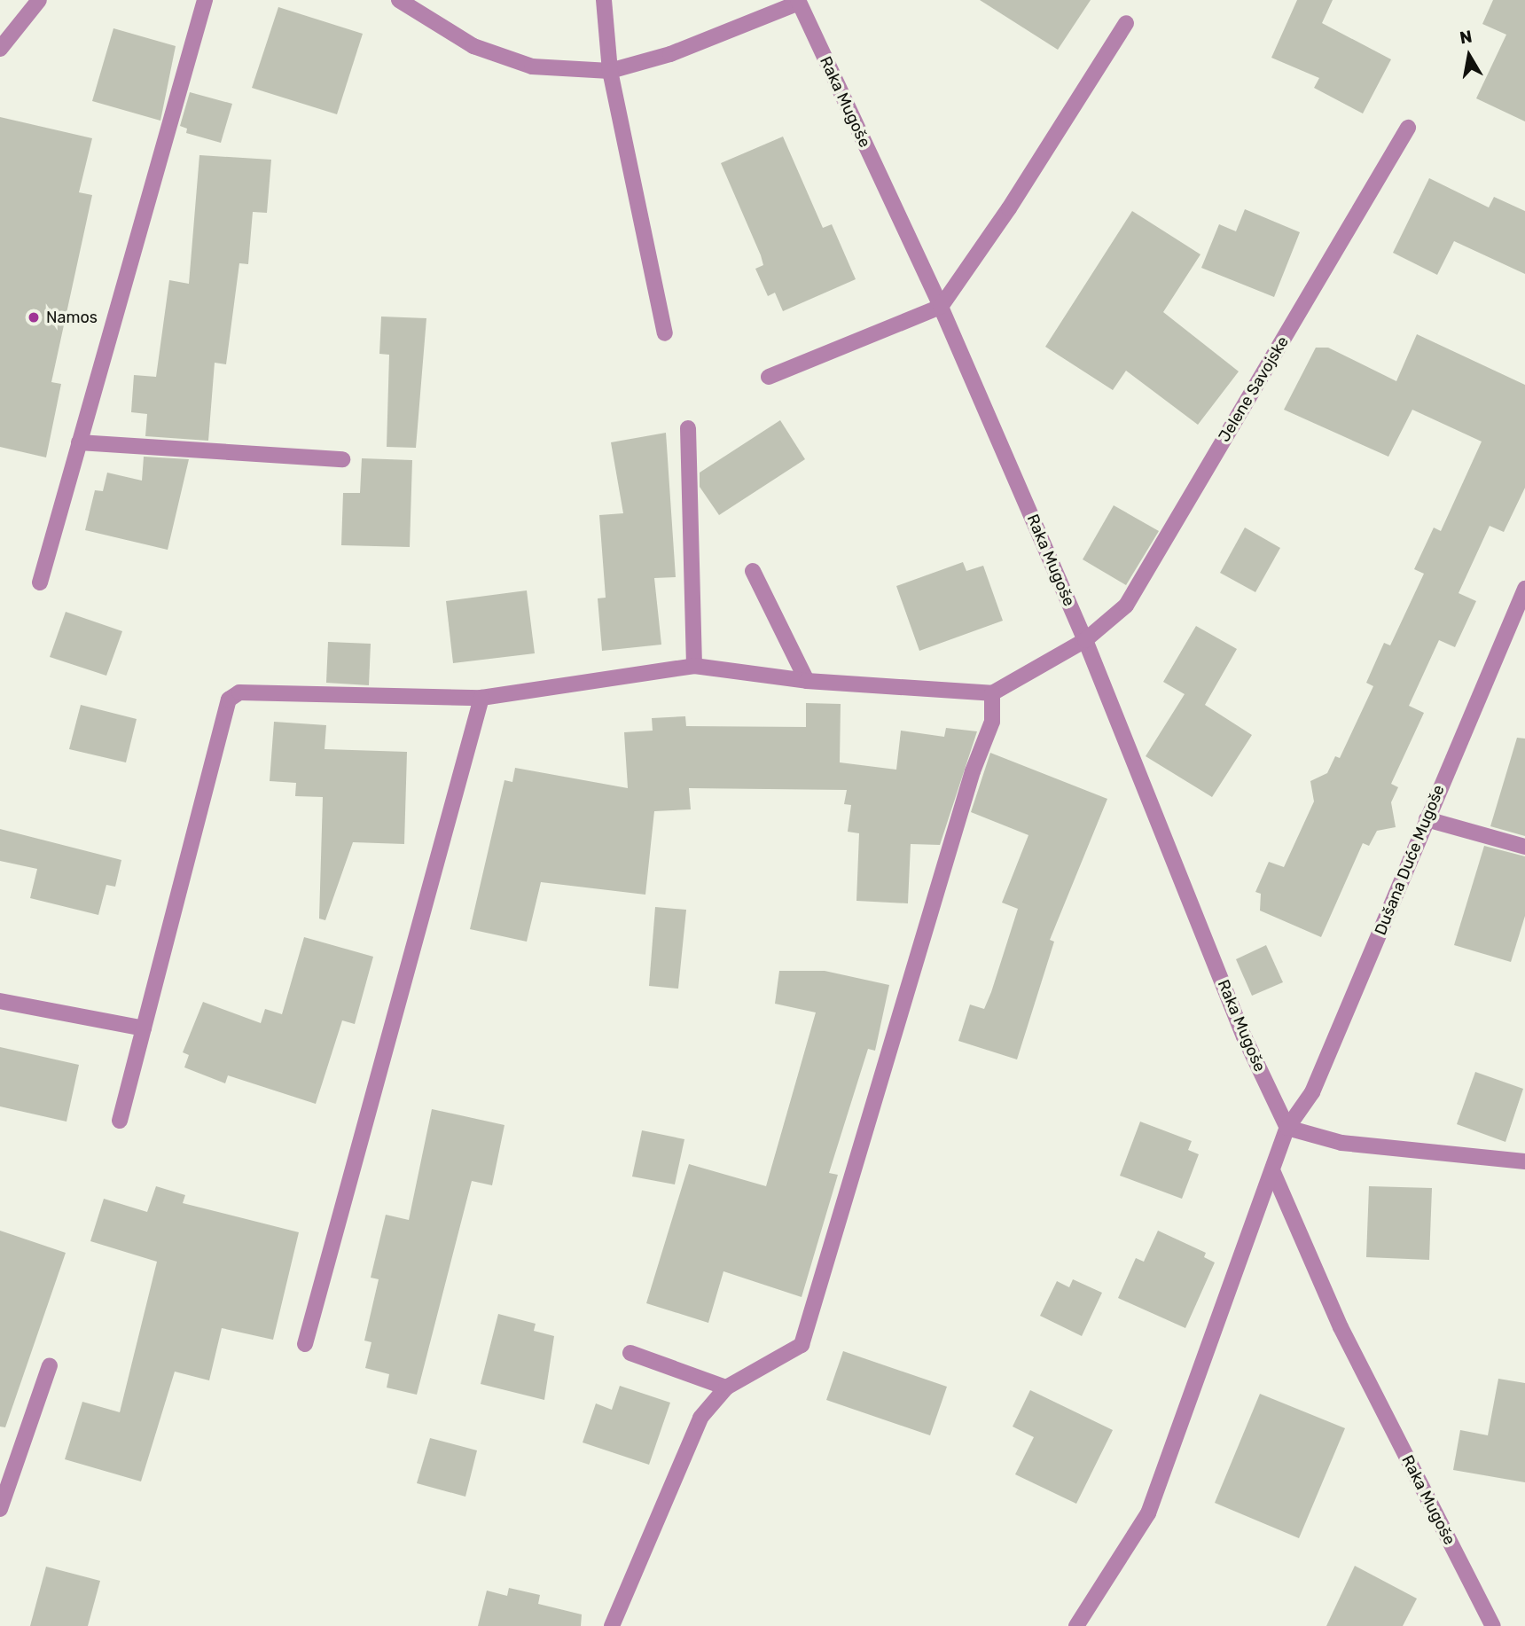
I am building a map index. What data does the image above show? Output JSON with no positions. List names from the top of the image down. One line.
{"streets":{"street":["Raka Mugoše","Jelene Savojske","Dušana Duće Mugoše"]},"crossings":[["Raka Mugoše","Jelene Savojske"],["Raka Mugoše","Dušana Duće Mugoše"]],"places":["Namos"],"north":"top"}
